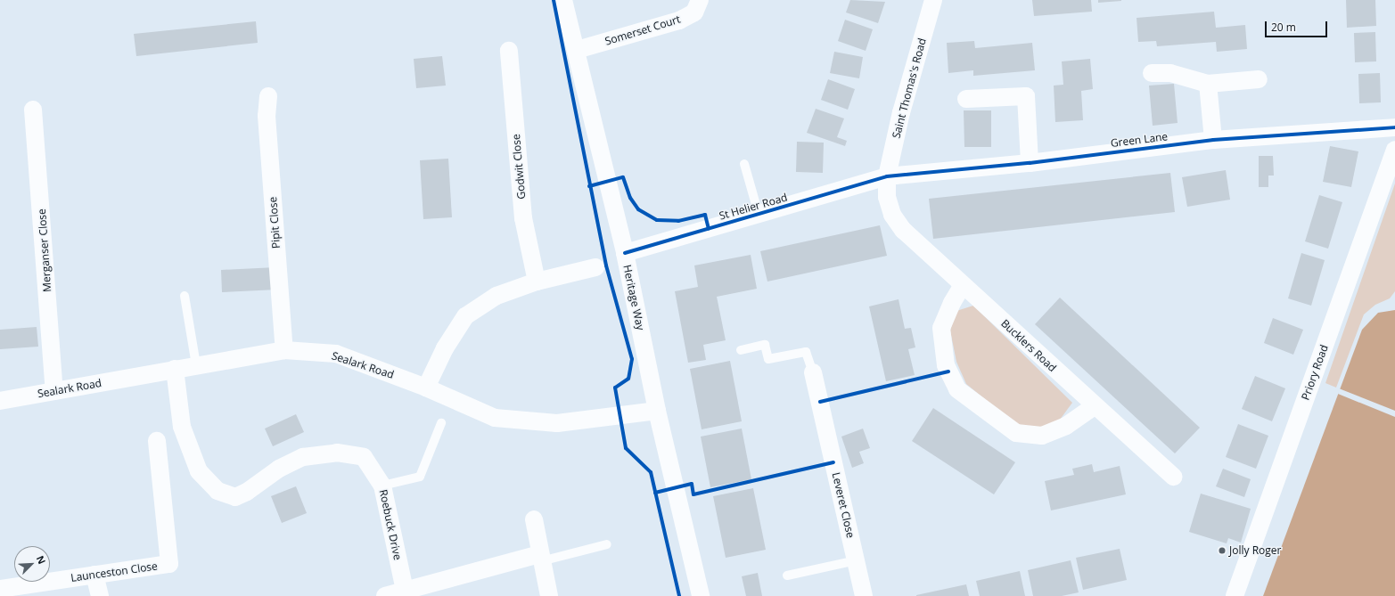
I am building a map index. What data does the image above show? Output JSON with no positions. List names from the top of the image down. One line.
{"streets":{"street":["Somerset Court","Saint Thomas's Road","Green Lane","Godwit Close","St Helier Road","Pipit Close","Merganser Close","Heritage Way","Bucklers Road","Sealark Road","Priory Road","Leveret Close","Roebuck Drive","Launceston Close"]},"crossings":[["Somerset Court","Heritage Way"],["Saint Thomas's Road","Green Lane"],["Saint Thomas's Road","St Helier Road"],["Saint Thomas's Road","Bucklers Road"],["Green Lane","St Helier Road"],["Green Lane","Bucklers Road"],["St Helier Road","Heritage Way"],["St Helier Road","Bucklers Road"],["Pipit Close","Sealark Road"],["Merganser Close","Sealark Road"],["Heritage Way","Sealark Road"],["Sealark Road","Roebuck Drive"]],"places":["Jolly Roger"],"scale_bar":"20 m","north":"top right"}
